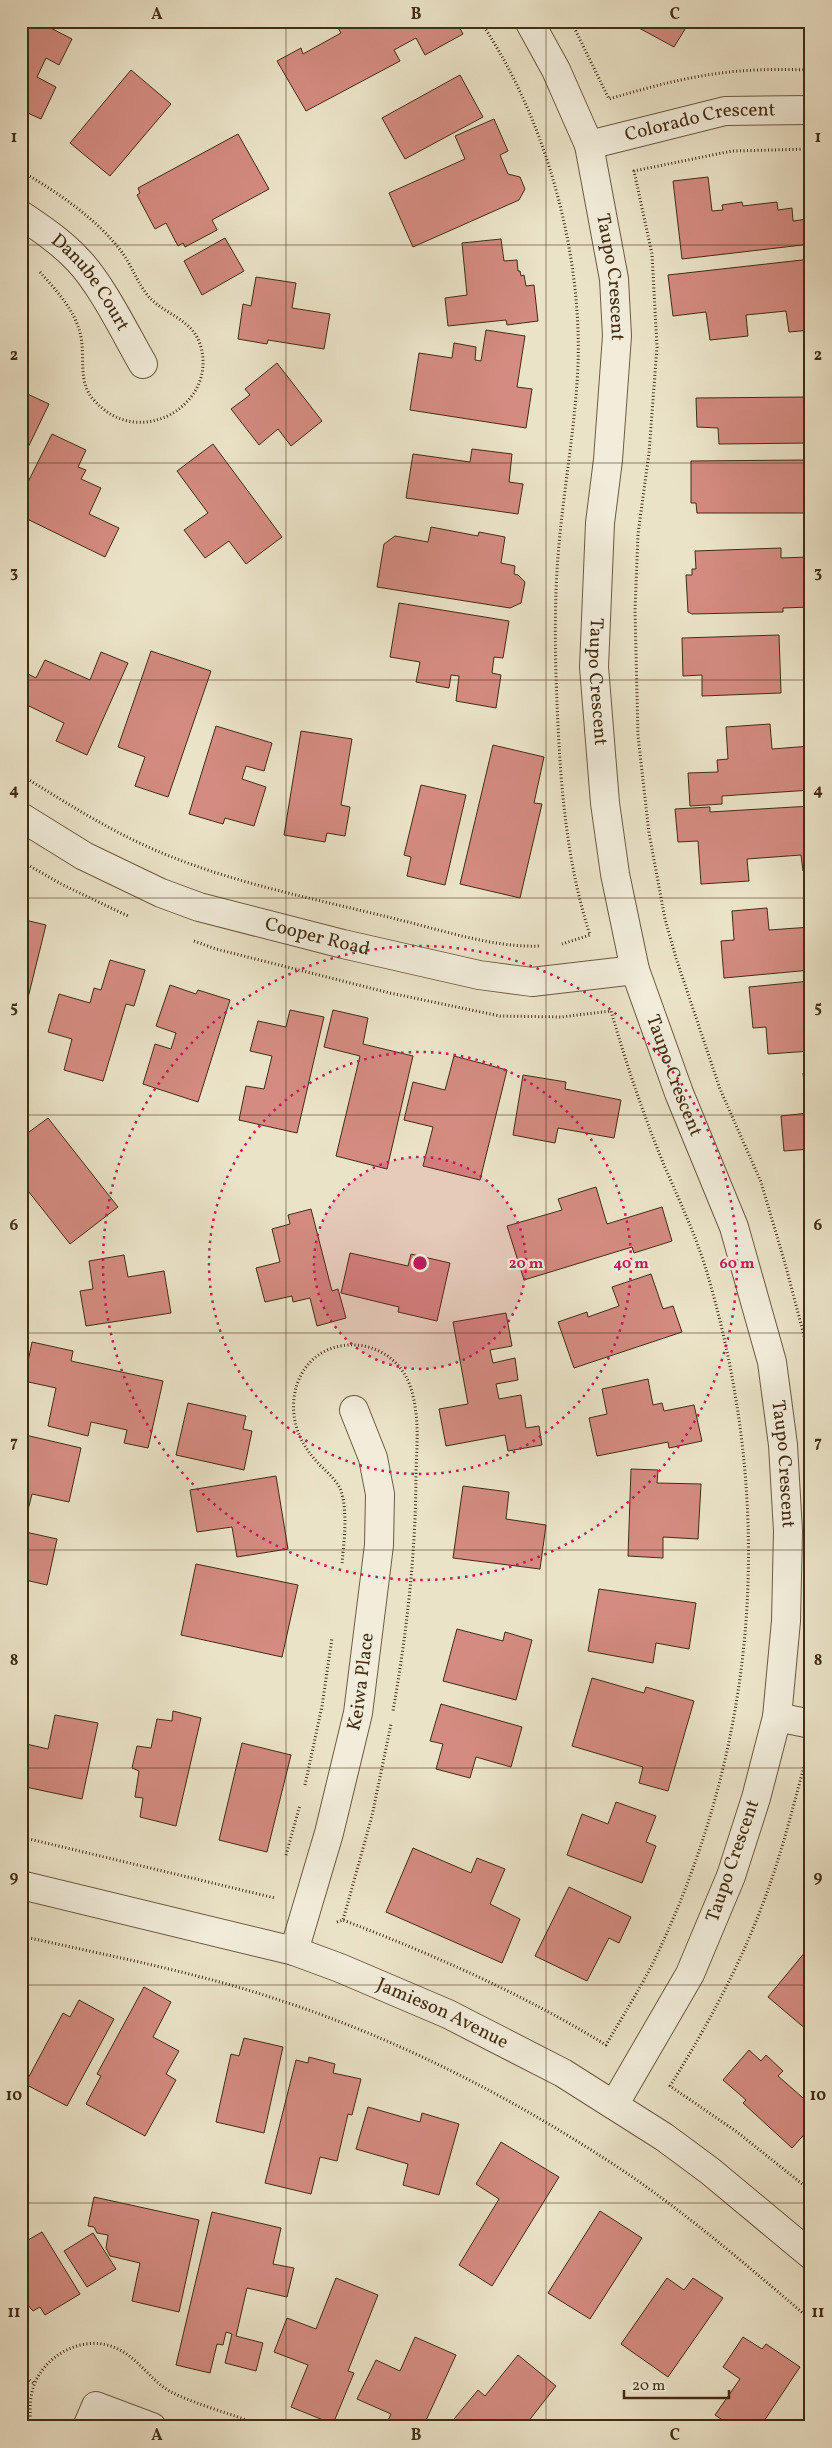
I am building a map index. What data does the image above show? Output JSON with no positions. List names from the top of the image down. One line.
{"streets":{"street":["Colorado Crescent","Taupo Crescent","Danube Court","Cooper Road","Keiwa Place","Jamieson Avenue"]},"crossings":[["Colorado Crescent","Taupo Crescent"],["Taupo Crescent","Cooper Road"],["Taupo Crescent","Jamieson Avenue"],["Keiwa Place","Jamieson Avenue"]],"scale_bar":"20 m","grid":{"columns":["A","B","C"],"rows":["1","2","3","4","5","6","7","8","9","10","11"]},"rings":["20 m","40 m","60 m"]}
